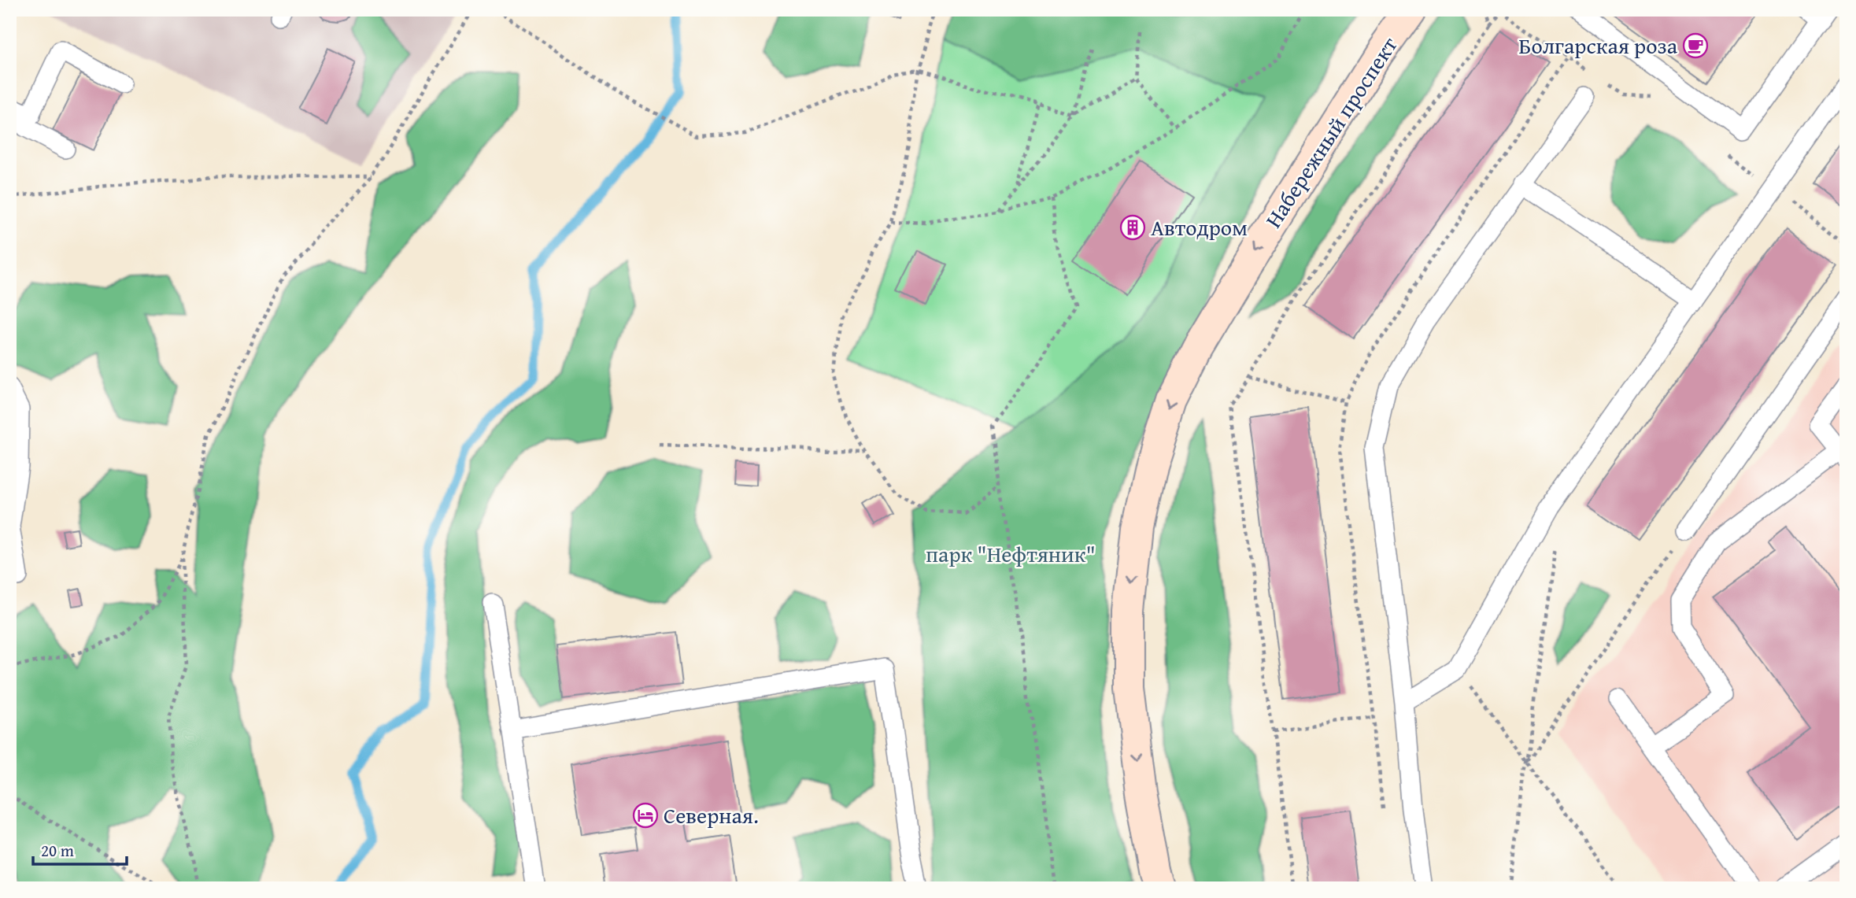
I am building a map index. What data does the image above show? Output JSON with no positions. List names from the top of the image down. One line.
{"streets":{"main road":["Набережный проспект"]},"one_way":["Набережный проспект"],"parks":["парк \"Нефтяник\""],"places":{"cafe":["Болгарская роза"],"building":["Автодром"],"hotel":["Северная."]},"scale_bar":"20 m"}
